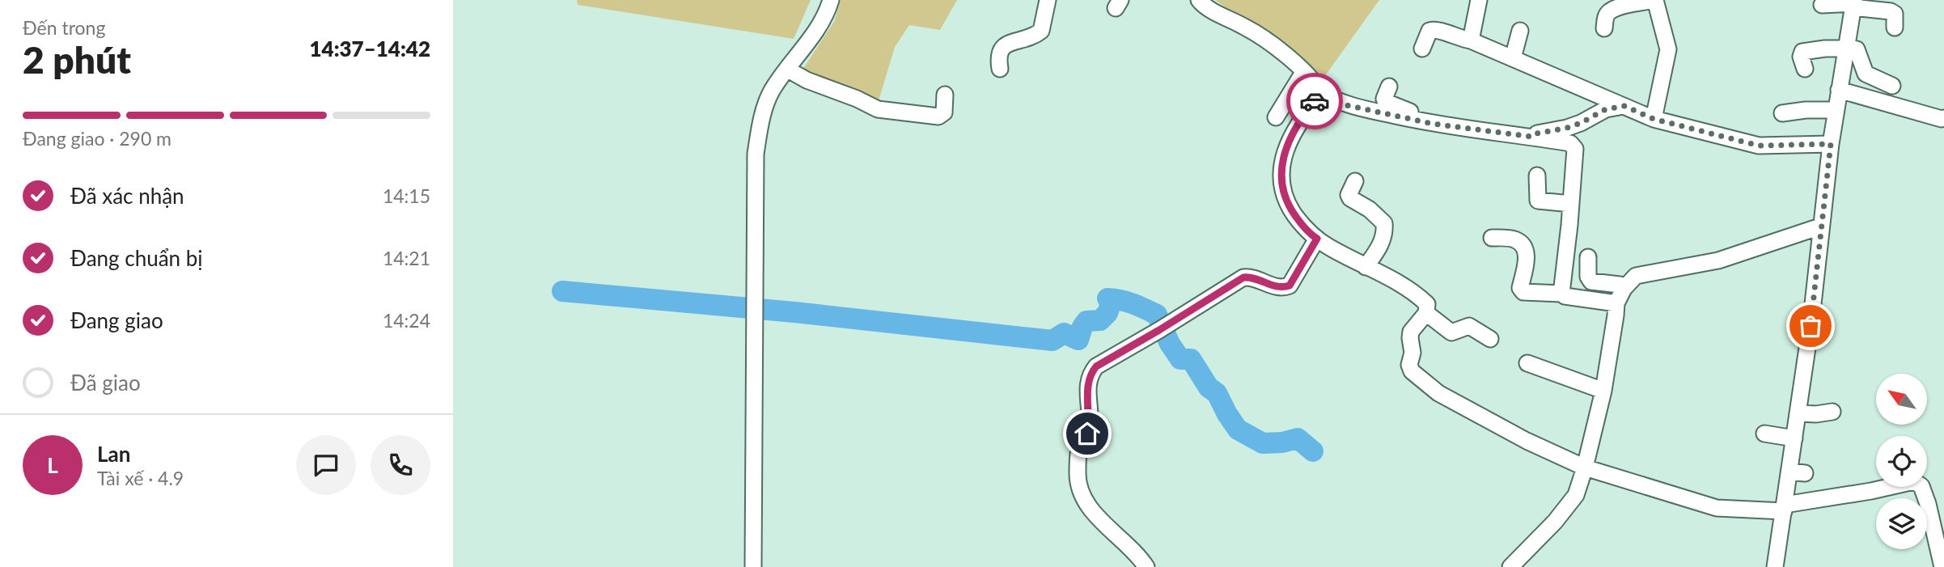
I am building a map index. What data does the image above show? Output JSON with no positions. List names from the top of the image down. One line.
{"north":"top left","page":{"heading":["2 phút","Đến trong","14:37–14:42"],"panel":["Lan","Tài xế · 4.9"],"bar":"Đang giao · 290 m","list":[["Đã xác nhận","14:15"],["Đang chuẩn bị","14:21"],["Đang giao","14:24"],"Đã giao"],"round":"L"}}
